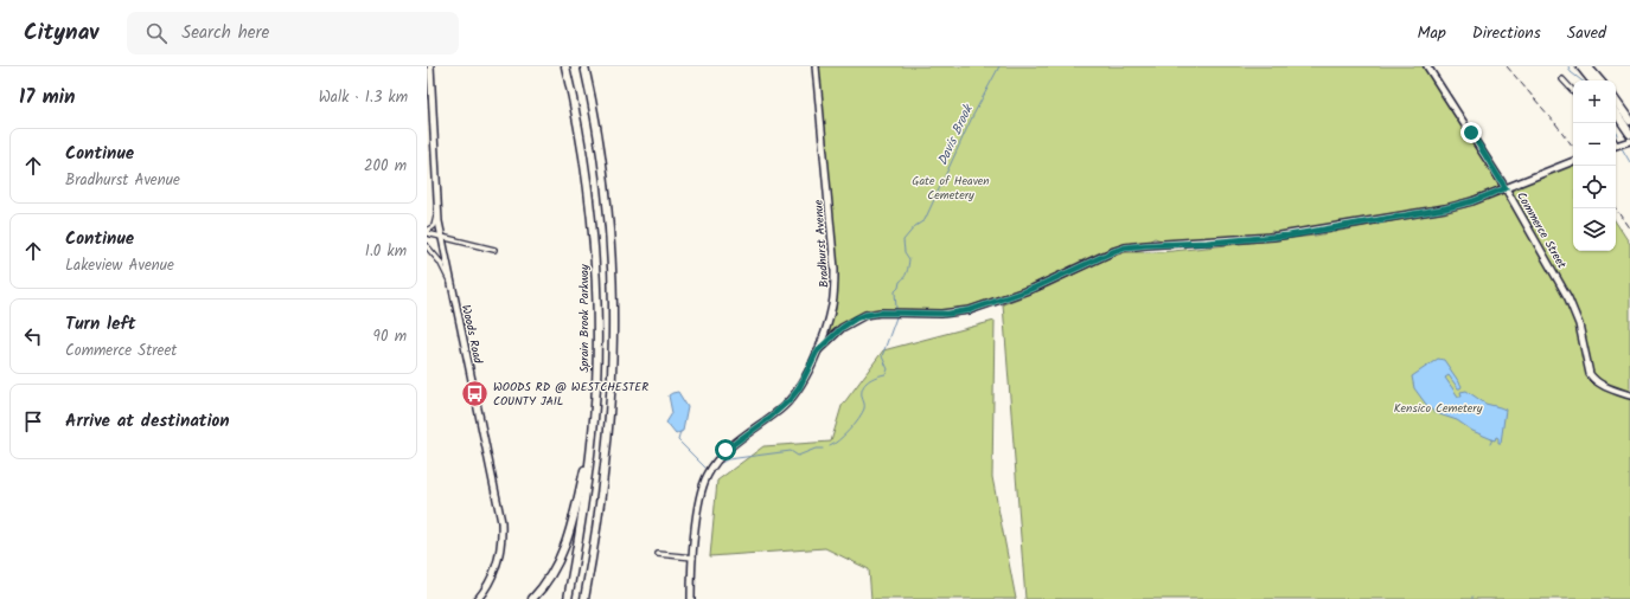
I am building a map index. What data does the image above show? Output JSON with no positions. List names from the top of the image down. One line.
{"streets":{"highway":["Sprain Brook Parkway"],"street":["Commerce Street","Bradhurst Avenue","Woods Road"]},"water":["Davis Brook"],"parks":["Gate of Heaven Cemetery","Kensico Cemetery"],"places":{"bus stop":["WOODS RD @ WESTCHESTER COUNTY JAIL"]},"page":{"header":"Citynav","search":"Search here","nav":["Map","Directions","Saved"],"heading":["17 min","Walk · 1.3 km"],"map_buttons":["+","−"],"list":[["Continue","Bradhurst Avenue","200 m"],["Continue","Lakeview Avenue","1.0 km"],["Turn left","Commerce Street","90 m"],"Arrive at destination"]}}
